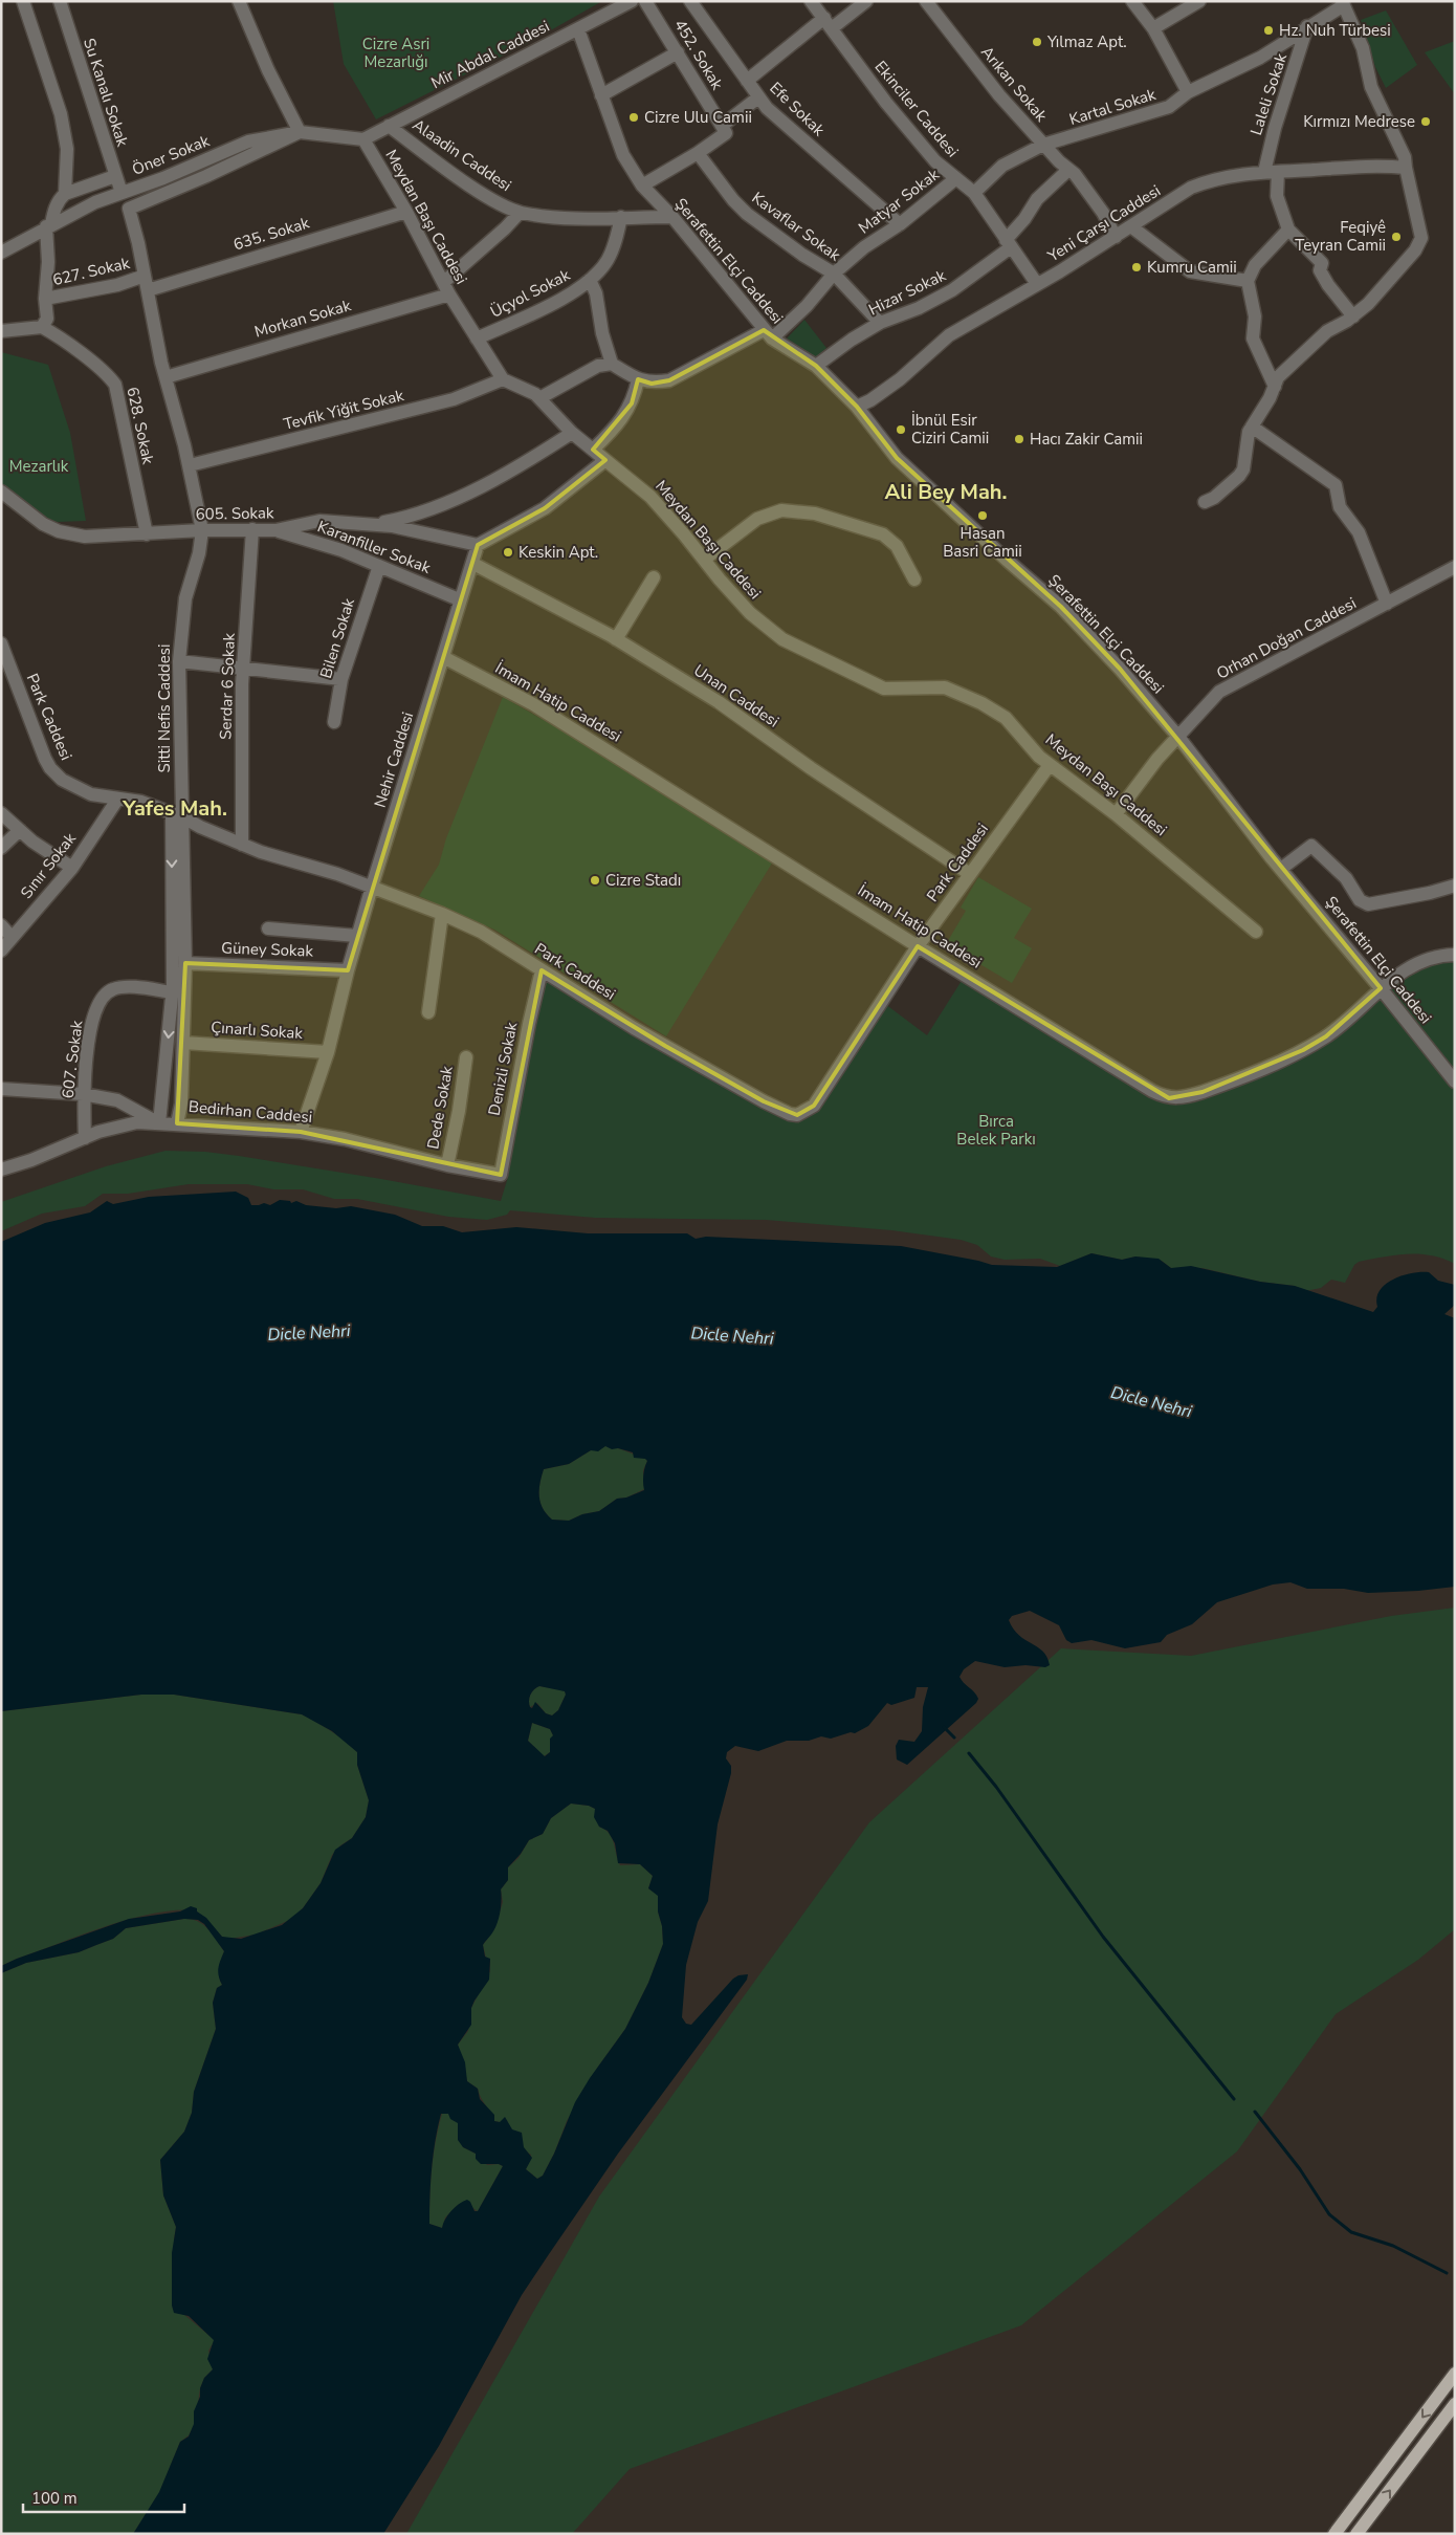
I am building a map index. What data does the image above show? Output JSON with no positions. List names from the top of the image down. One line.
{"streets":{"street":["Mir Abdal Caddesi","452. Sokak","Arıkan Sokak","Su Kanalı Sokak","Laleli Sokak","Kartal Sokak","Efe Sokak","Ekinciler Caddesi","Öner Sokak","Alaadin Caddesi","Matyar Sokak","Meydan Başı Caddesi","Yeni Çarşı Caddesi","Kavaflar Sokak","635. Sokak","Şerafettin Elçi Caddesi","627. Sokak","Hizar Sokak","Üçyol Sokak","Morkan Sokak","Tevfik Yiğit Sokak","628. Sokak","605. Sokak","Karanfiller Sokak","Bilen Sokak","Orhan Doğan Caddesi","Serdar 6 Sokak","Unan Caddesi","İmam Hatip Caddesi","Sitti Nefis Caddesi","Park Caddesi","Nehir Caddesi","Sınır Sokak","Güney Sokak","Çınarlı Sokak","607. Sokak","Denizli Sokak","Dede Sokak","Bedirhan Caddesi"]},"crossings":[["Mir Abdal Caddesi","Öner Sokak"],["Mir Abdal Caddesi","Alaadin Caddesi"],["Mir Abdal Caddesi","Meydan Başı Caddesi"],["Mir Abdal Caddesi","Şerafettin Elçi Caddesi"],["Arıkan Sokak","Kartal Sokak"],["Arıkan Sokak","Yeni Çarşı Caddesi"],["Arıkan Sokak","Hizar Sokak"],["Su Kanalı Sokak","Öner Sokak"],["Laleli Sokak","Kartal Sokak"],["Laleli Sokak","Yeni Çarşı Caddesi"],["Kartal Sokak","Ekinciler Caddesi"],["Efe Sokak","Matyar Sokak"],["Ekinciler Caddesi","Matyar Sokak"],["Ekinciler Caddesi","Yeni Çarşı Caddesi"],["Ekinciler Caddesi","Hizar Sokak"],["Öner Sokak","Meydan Başı Caddesi"],["Öner Sokak","Sitti Nefis Caddesi"],["Alaadin Caddesi","Şerafettin Elçi Caddesi"],["Alaadin Caddesi","Üçyol Sokak"],["Matyar Sokak","Kavaflar Sokak"],["Matyar Sokak","Şerafettin Elçi Caddesi"],["Meydan Başı Caddesi","635. Sokak"],["Meydan Başı Caddesi","Üçyol Sokak"],["Meydan Başı Caddesi","Morkan Sokak"],["Meydan Başı Caddesi","Tevfik Yiğit Sokak"],["Meydan Başı Caddesi","Orhan Doğan Caddesi"],["Meydan Başı Caddesi","Park Caddesi"],["Yeni Çarşı Caddesi","Şerafettin Elçi Caddesi"],["Kavaflar Sokak","Hizar Sokak"],["635. Sokak","Sitti Nefis Caddesi"],["Şerafettin Elçi Caddesi","Hizar Sokak"],["Şerafettin Elçi Caddesi","Orhan Doğan Caddesi"],["Şerafettin Elçi Caddesi","İmam Hatip Caddesi"],["627. Sokak","Sitti Nefis Caddesi"],["Morkan Sokak","Sitti Nefis Caddesi"],["Tevfik Yiğit Sokak","Sitti Nefis Caddesi"],["628. Sokak","605. Sokak"],["605. Sokak","Karanfiller Sokak"],["605. Sokak","Serdar 6 Sokak"],["605. Sokak","Sitti Nefis Caddesi"],["605. Sokak","Nehir Caddesi"],["Karanfiller Sokak","Bilen Sokak"],["Karanfiller Sokak","Nehir Caddesi"],["Serdar 6 Sokak","Park Caddesi"],["Unan Caddesi","Park Caddesi"],["Unan Caddesi","Nehir Caddesi"],["İmam Hatip Caddesi","Park Caddesi"],["İmam Hatip Caddesi","Nehir Caddesi"],["Sitti Nefis Caddesi","Park Caddesi"],["Sitti Nefis Caddesi","Güney Sokak"],["Sitti Nefis Caddesi","Çınarlı Sokak"],["Sitti Nefis Caddesi","Bedirhan Caddesi"],["Park Caddesi","Nehir Caddesi"],["Park Caddesi","Sınır Sokak"],["Park Caddesi","Denizli Sokak"],["Nehir Caddesi","Güney Sokak"],["Nehir Caddesi","Çınarlı Sokak"],["Nehir Caddesi","Bedirhan Caddesi"],["607. Sokak","Bedirhan Caddesi"],["Denizli Sokak","Bedirhan Caddesi"],["Dede Sokak","Bedirhan Caddesi"]],"districts":["Ali Bey Mah.","Yafes Mah."],"water":["Dicle Nehri"],"parks":["Cizre Asri Mezarlığı","Mezarlık","Bırca Belek Parkı"],"places":["Hz. Nuh Türbesi","Yılmaz Apt.","Cizre Ulu Camii","Kırmızı Medrese","Feqiyê Teyran Camii","Kumru Camii","İbnül Esir Ciziri Camii","Hacı Zakir Camii","Hasan Basri Camii","Keskin Apt.","Cizre Stadı"],"scale_bar":"100 m"}
